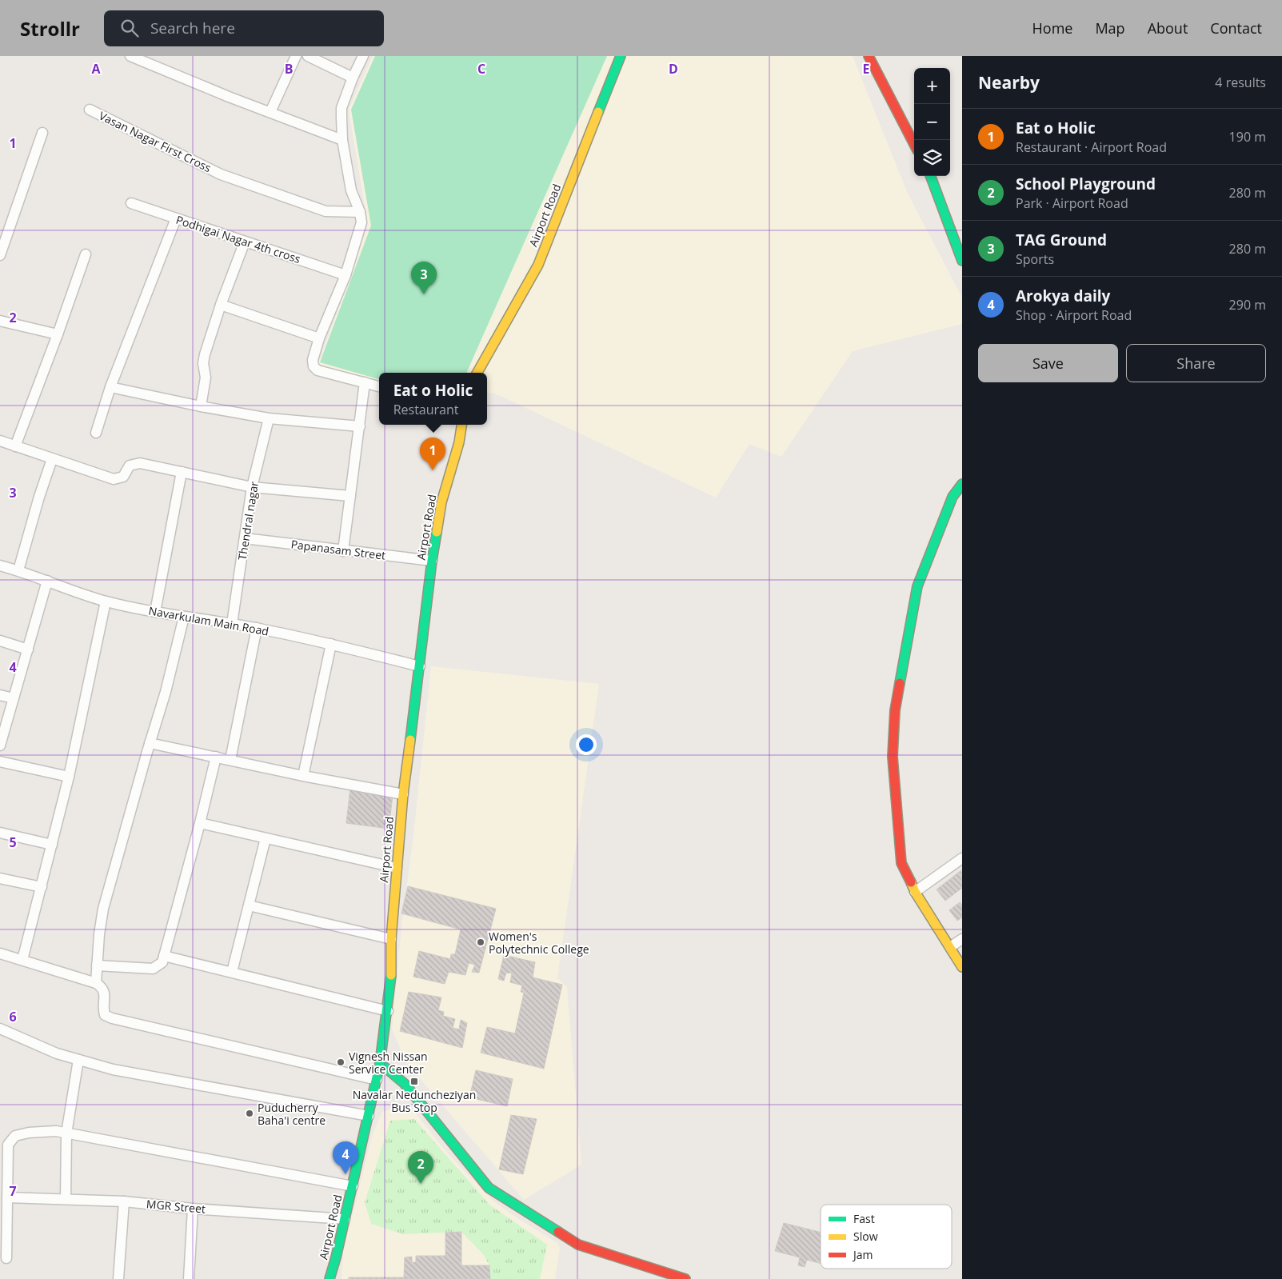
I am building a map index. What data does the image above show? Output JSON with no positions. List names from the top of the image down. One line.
{"streets":{"street":["Vasan Nagar First Cross","Airport Road","Podhigai Nagar 4th cross","Thendral nagar","Papanasam Street","Navarkulam Main Road","MGR Street"]},"crossings":[["Airport Road","Papanasam Street"],["Airport Road","Navarkulam Main Road"],["Airport Road","MGR Street"],["Thendral nagar","Papanasam Street"],["Thendral nagar","Navarkulam Main Road"]],"places":{"other":["Women's Polytechnic College","Vignesh Nissan Service Center","Puducherry Baha'i centre"],"transit":["Navalar Neduncheziyan Bus Stop"]},"legend":["Fast","Slow","Jam"],"page":{"header":"Strollr","search":"Search here","nav":["Home","Map","About","Contact"],"heading":["Nearby","4 results"],"map_buttons":["+","−"],"list":[{"mark":"1","name":"Eat o Holic","note":"Restaurant · Airport Road","value":"190 m"},{"mark":"2","name":"School Playground","note":"Park · Airport Road","value":"280 m"},{"mark":"3","name":"TAG Ground","note":"Sports","value":"280 m"},{"mark":"4","name":"Arokya daily","note":"Shop · Airport Road","value":"290 m"}],"pins":["3","1","4","2"],"buttons":["Save","Share"],"popup":["Eat o Holic","Restaurant"]},"grid":{"columns":["A","B","C","D","E"],"rows":["1","2","3","4","5","6","7"]}}
